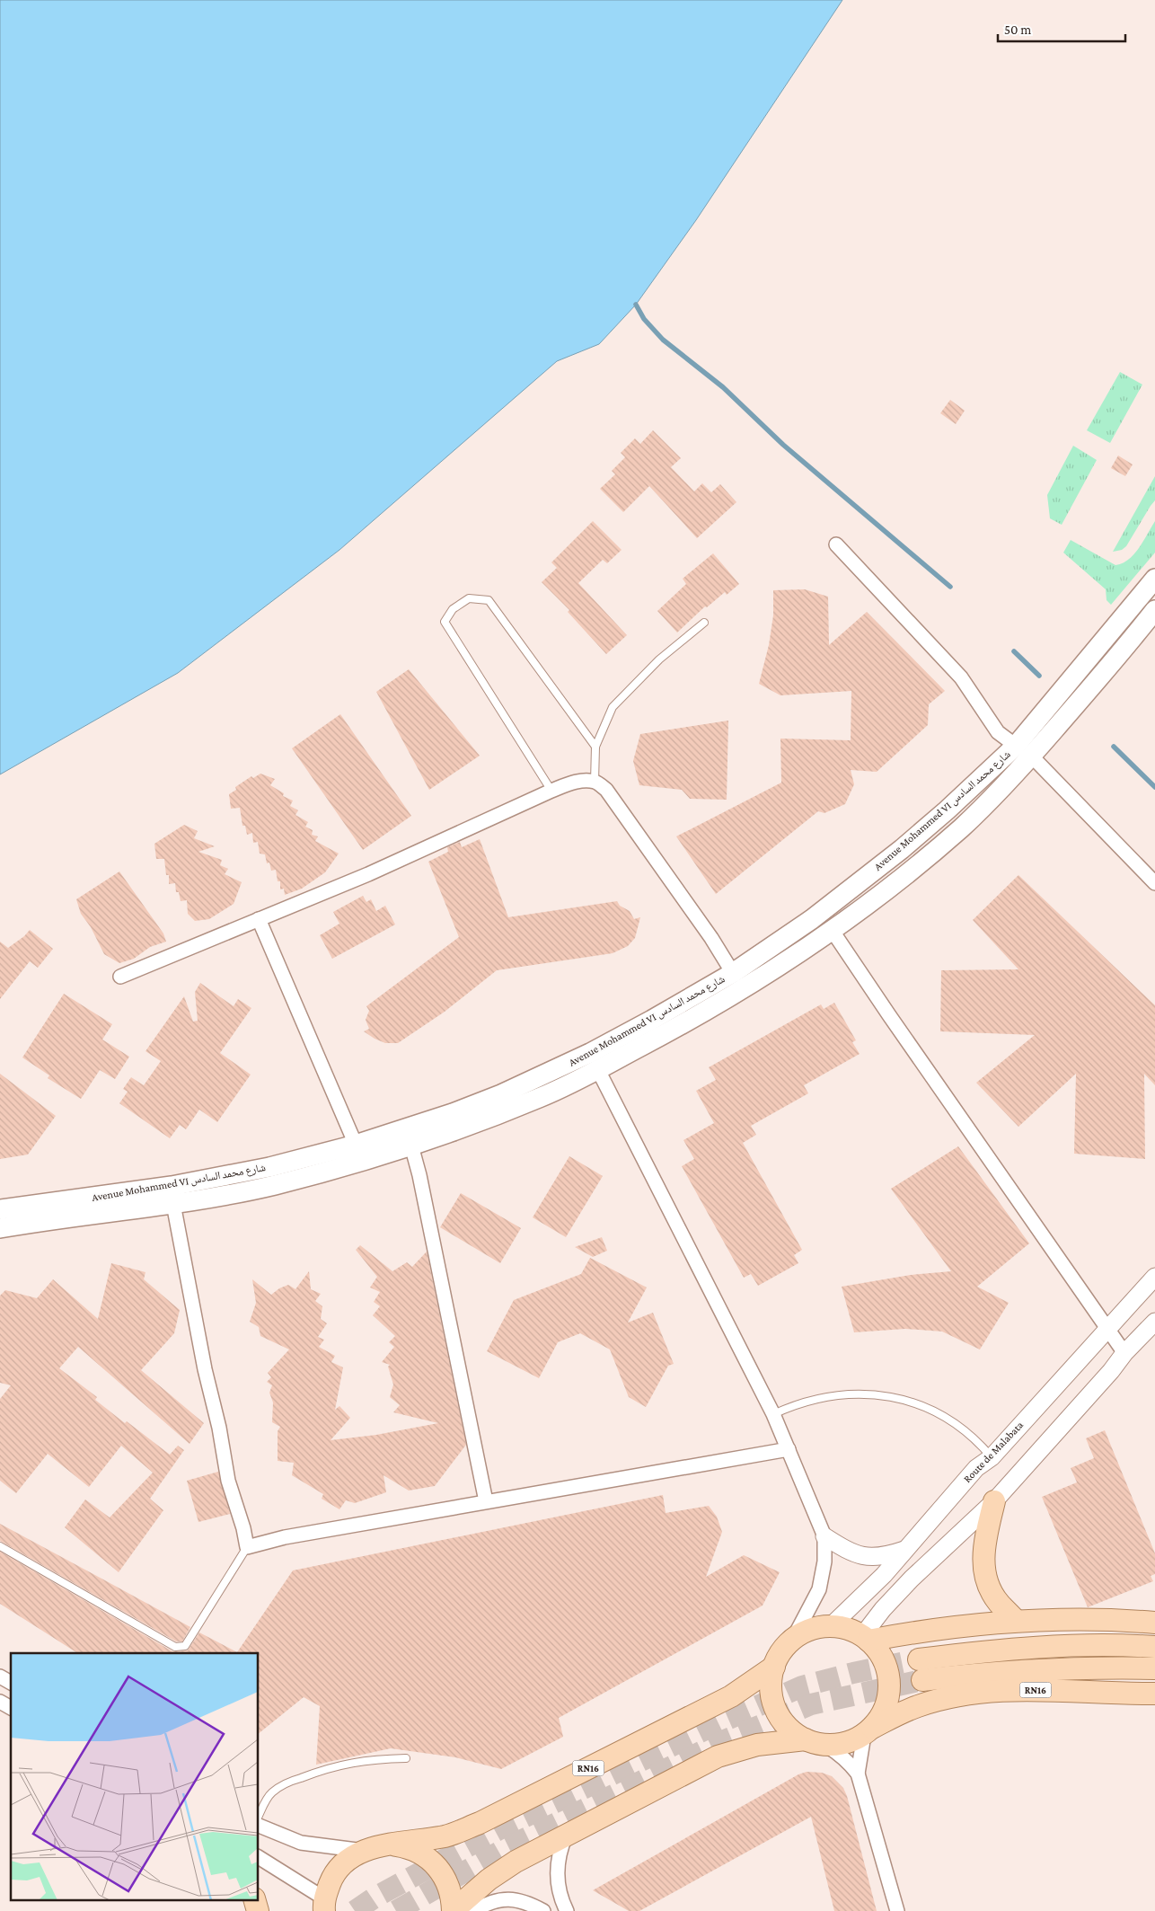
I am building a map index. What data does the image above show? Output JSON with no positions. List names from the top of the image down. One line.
{"streets":{"main road":["Avenue Mohammed VI شارع محمد السادس","RN16"],"street":["Route de Malabata"]},"crossings":[["Route de Malabata","RN16"]],"scale_bar":"50 m"}
